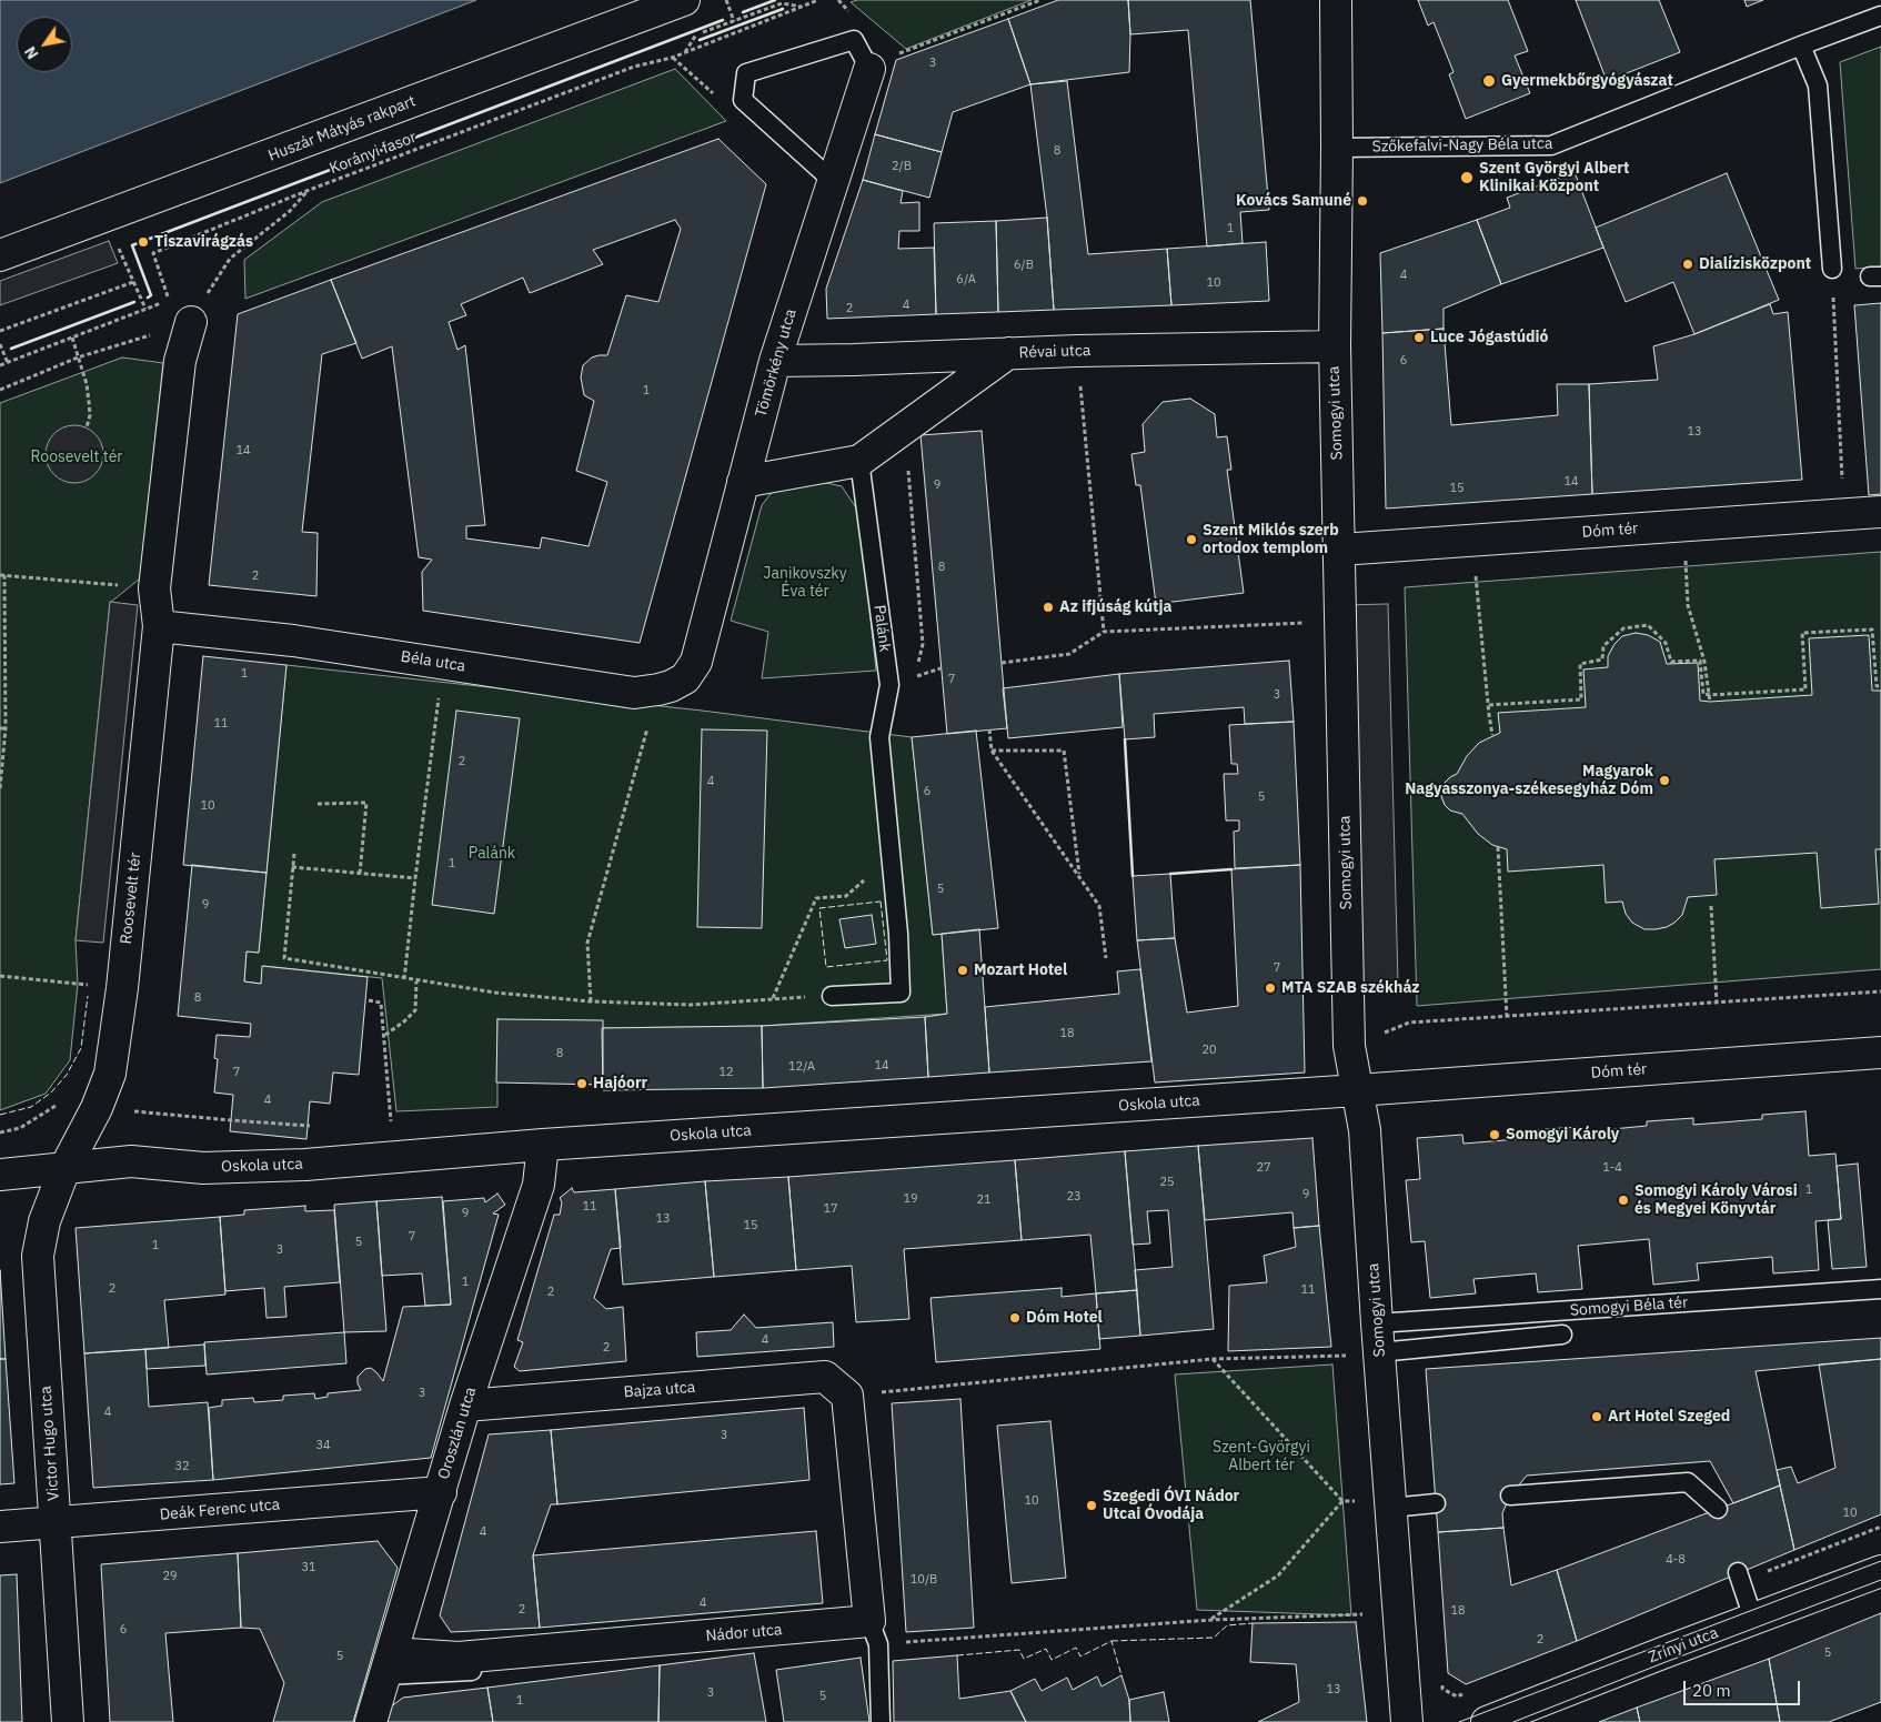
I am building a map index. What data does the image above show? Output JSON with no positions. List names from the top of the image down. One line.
{"streets":{"street":["Huszár Mátyás rakpart","Révai utca","Tömörkény utca","Somogyi utca","Dóm tér","Béla utca","Roosevelt tér","Oskola utca","Bajza utca","Oroszlán utca","Victor Hugo utca","Deák Ferenc utca","Nádor utca","Zrínyi utca"],"lane":["Szőkefalvi-Nagy Béla utca","Palánk","Somogyi Béla tér"],"path":["Korányi fasor"]},"crossings":[["Szőkefalvi-Nagy Béla utca","Somogyi utca"],["Révai utca","Tömörkény utca"],["Révai utca","Somogyi utca"],["Tömörkény utca","Béla utca"],["Somogyi utca","Dóm tér"],["Somogyi utca","Oskola utca"],["Somogyi utca","Somogyi Béla tér"],["Dóm tér","Oskola utca"],["Béla utca","Roosevelt tér"],["Roosevelt tér","Oskola utca"],["Roosevelt tér","Victor Hugo utca"],["Oskola utca","Oroszlán utca"],["Oskola utca","Victor Hugo utca"],["Bajza utca","Oroszlán utca"],["Oroszlán utca","Deák Ferenc utca"],["Oroszlán utca","Nádor utca"],["Victor Hugo utca","Deák Ferenc utca"]],"parks":["Roosevelt tér","Janikovszky Éva tér","Palánk","Szent-Györgyi Albert tér"],"places":["Gyermekbőrgyógyászat","Szent Györgyi Albert Klinikai Központ","Kovács Samuné","Tiszavirágzás","Dialízisközpont","Luce Jógastúdió","Szent Miklós szerb ortodox templom","Az ifjúság kútja","Magyarok Nagyasszonya-székesegyház Dóm","Mozart Hotel","MTA SZAB székház","Hajóorr","Somogyi Károly","Somogyi Károly Városi és Megyei Könyvtár","Dóm Hotel","Art Hotel Szeged","Szegedi ÓVI Nádor Utcai Óvodája"],"house_numbers":["3","8","2/B","1","6/B","4","6/A","10","4","2","6","1","13","14","14","9","15","8","2","1","7","3","11","2","4","6","5","10","1","5","9","7","8","18","20","8","14","12/A","7","12","4","27","1-4","25","1","9","23","19","21","11","17","9","13","15","7","5","1","3","1","2","11","2","4","2","3","4","3","34","32","10","10","4","4-8","31","29","10/B","4","2","18","6","2","5","5","13","3","5","1"],"scale_bar":"20 m","north":"bottom left"}
